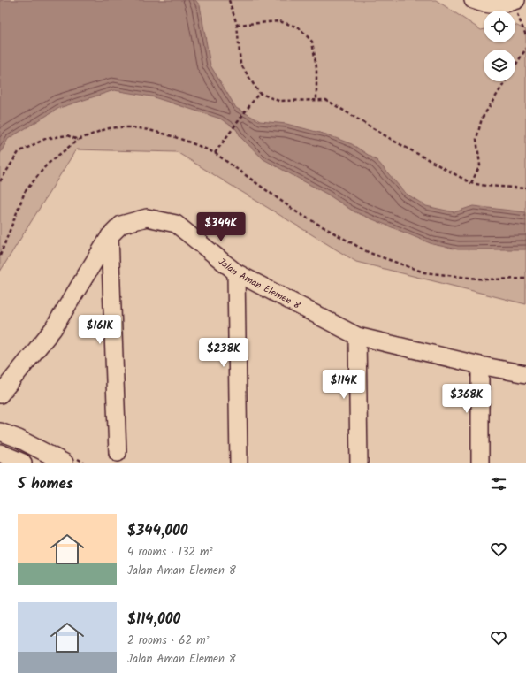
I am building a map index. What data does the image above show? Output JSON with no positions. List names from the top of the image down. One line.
{"streets":{"street":["Jalan Aman Elemen 8"]},"page":{"price":["$344K","$161K","$238K","$114K","$368K"],"heading":"5 homes","list":[{"name":"$344,000","note":"4 rooms · 132 m² · Jalan Aman Elemen 8"},{"name":"$114,000","note":"2 rooms · 62 m² · Jalan Aman Elemen 8"}]}}
